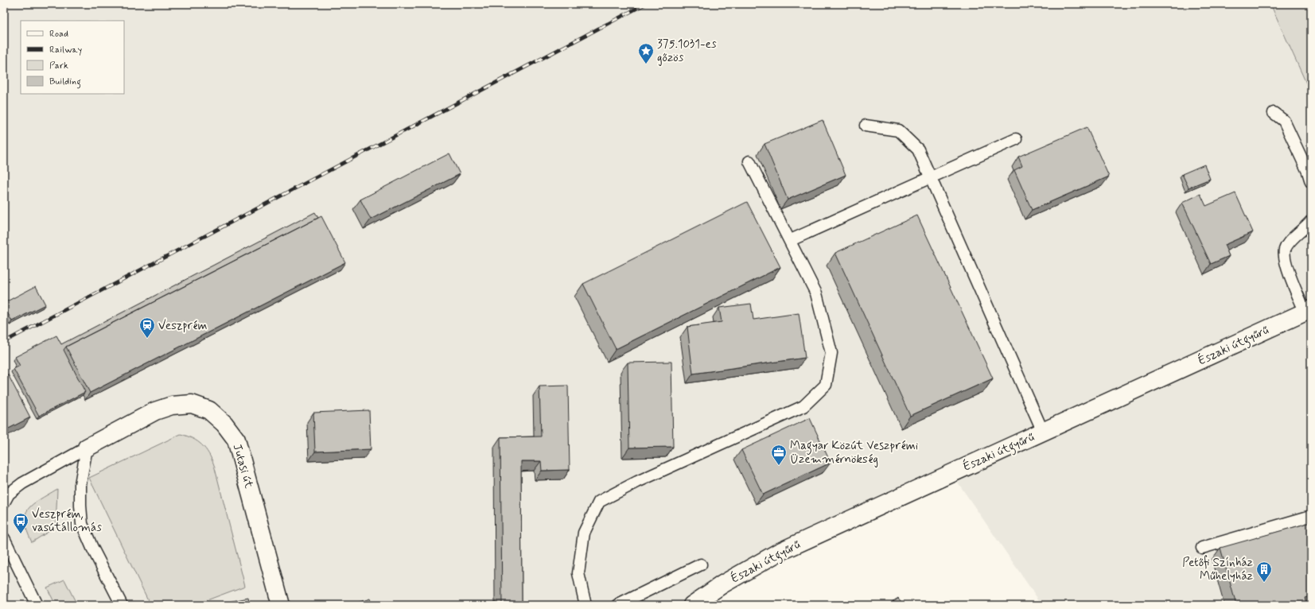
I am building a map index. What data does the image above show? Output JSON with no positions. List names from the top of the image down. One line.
{"streets":{"main road":["Északi útgyűrű","Jutasi út"]},"places":{"place":["375.1031-es gőzös"],"station":["Veszprém"],"office":["Magyar Közút Veszprémi Üzemmérnökség"],"bus stop":["Veszprém, vasútállomás"],"building":["Petőfi Színház Műhelyház"]},"legend":["Road","Railway","Park","Building"]}
